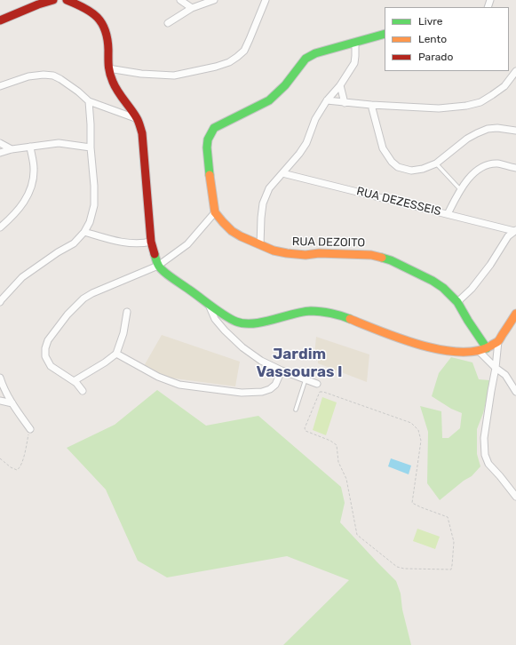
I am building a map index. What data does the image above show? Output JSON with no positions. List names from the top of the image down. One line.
{"streets":{"main road":["RUA DEZOITO"],"street":["RUA DEZESSEIS"]},"districts":["Jardim Vassouras I"],"legend":["Livre","Lento","Parado"]}
